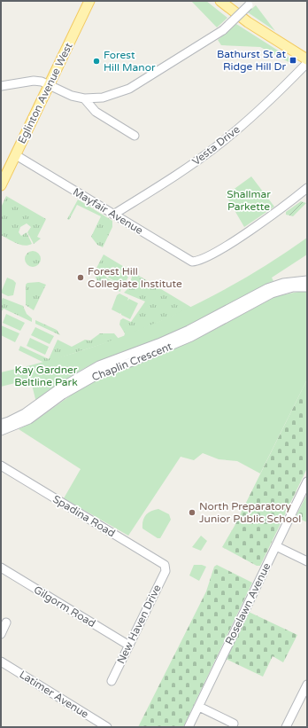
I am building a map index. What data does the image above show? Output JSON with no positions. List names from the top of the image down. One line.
{"streets":{"main road":["Eglinton Avenue West"],"street":["Vesta Drive","Mayfair Avenue","Chaplin Crescent","Spadina Road","Roselawn Avenue","Gilgorm Road","New Haven Drive","Latimer Avenue"]},"crossings":[["Eglinton Avenue West","Mayfair Avenue"],["Vesta Drive","Mayfair Avenue"],["Spadina Road","New Haven Drive"],["Gilgorm Road","New Haven Drive"]],"parks":["Shallmar Parkette","Kay Gardner Beltline Park"],"places":{"transit":["Bathurst St at Ridge Hill Dr"],"other":["Forest Hill Manor","Forest Hill Collegiate Institute","North Preparatory Junior Public School"]}}
